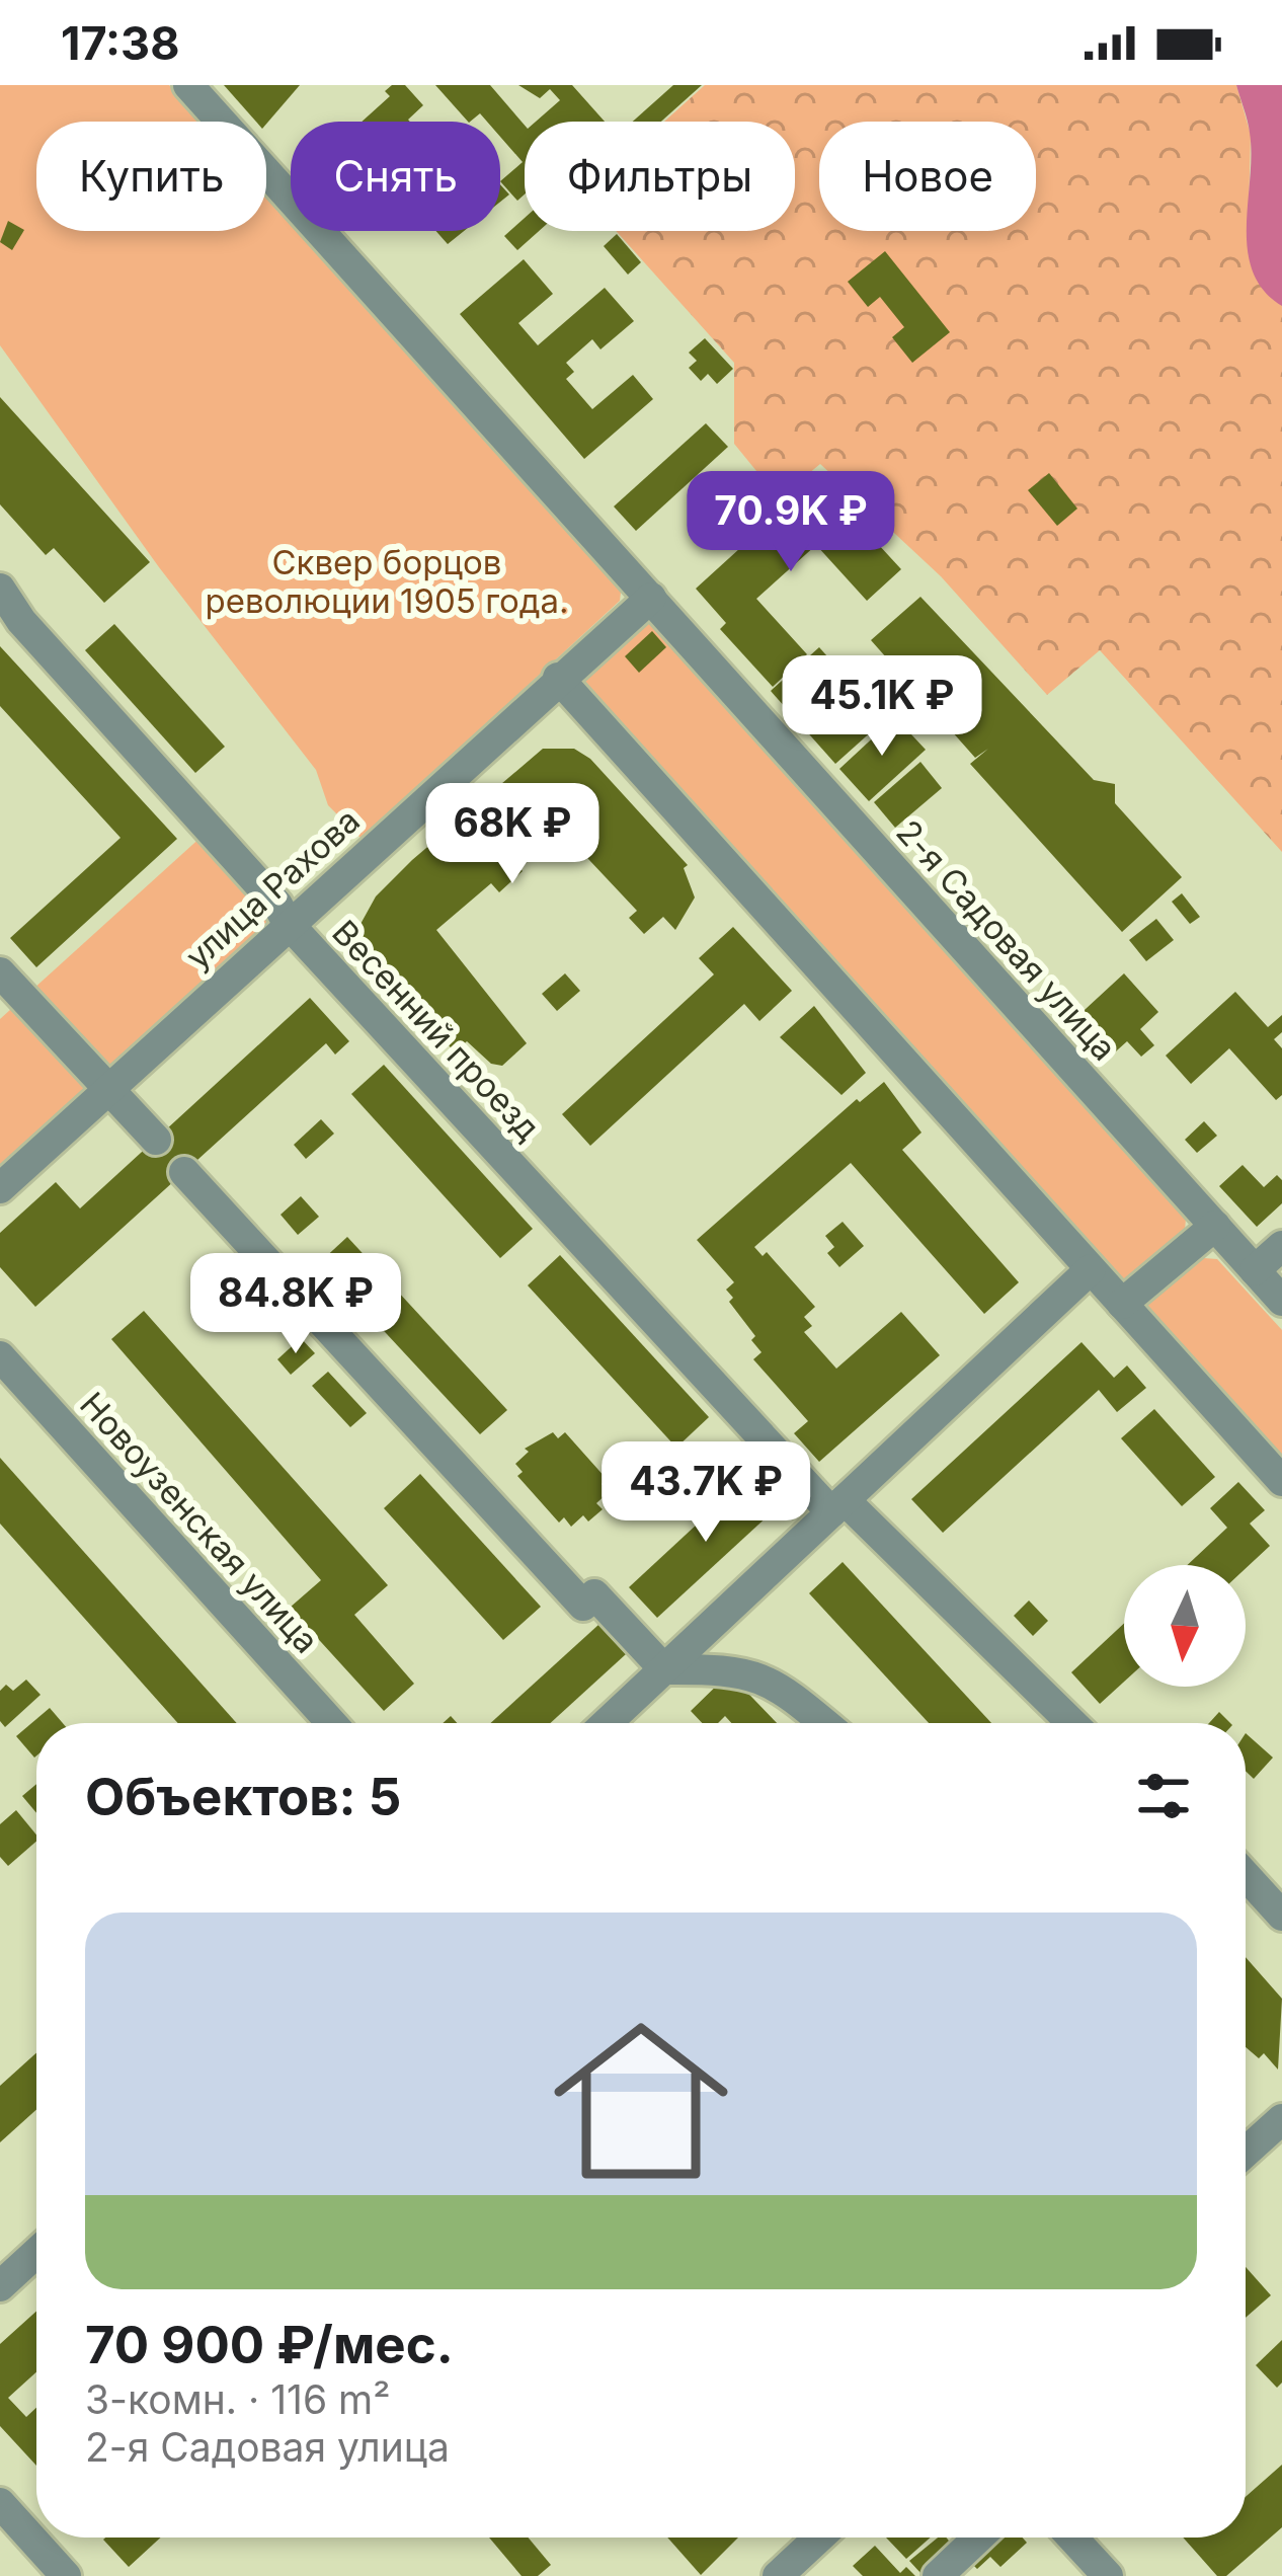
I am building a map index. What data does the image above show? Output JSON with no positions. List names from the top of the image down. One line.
{"streets":{"street":["улица Рахова","2-я Садовая улица","Весенний проезд","Новоузенская улица"]},"crossings":[["улица Рахова","2-я Садовая улица"],["улица Рахова","Весенний проезд"]],"parks":["Сквер борцов революции 1905 года."],"north":"bottom","page":{"status":"17:38","chip":["Купить","Снять","Фильтры","Новое"],"price":["70.9K ₽","45.1K ₽","68K ₽","84.8K ₽","43.7K ₽"],"heading":"Объектов: 5","list":[{"name":"70 900 ₽/мес.","note":"3-комн. · 116 m² · 2-я Садовая улица"}]}}
